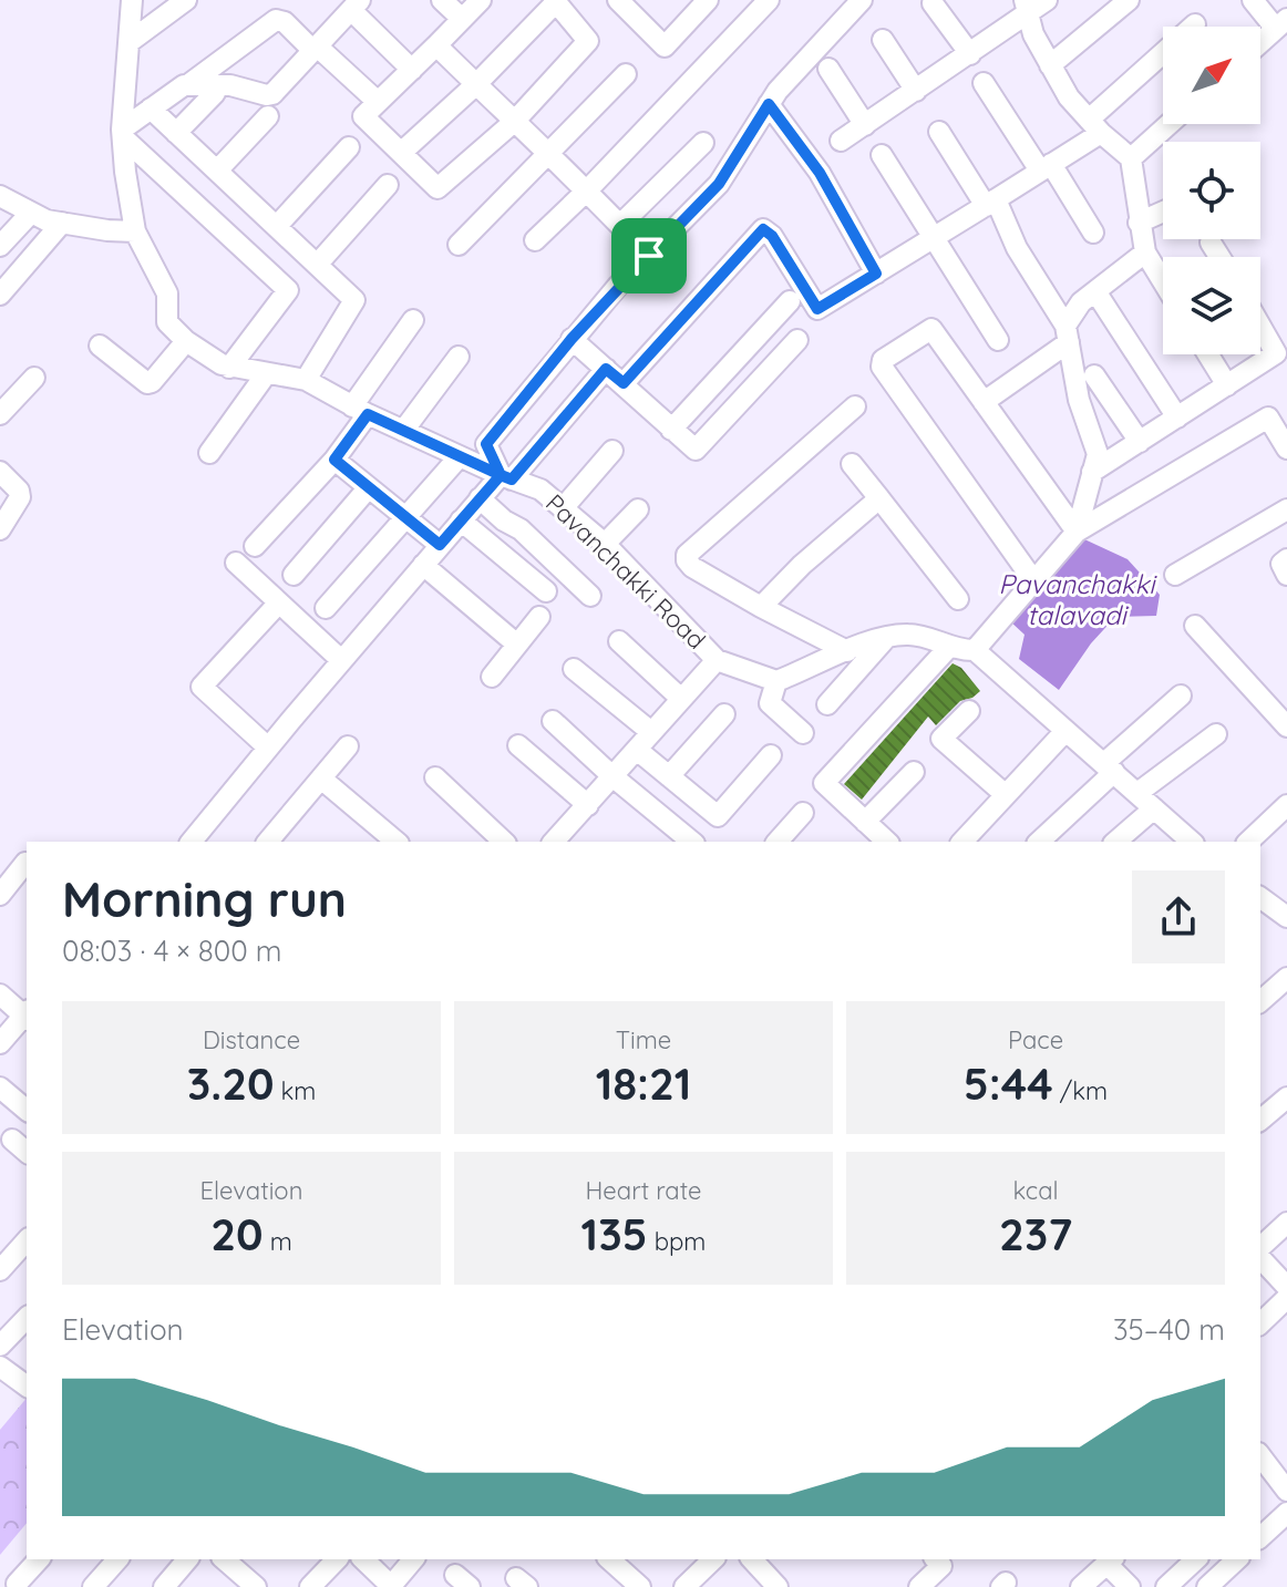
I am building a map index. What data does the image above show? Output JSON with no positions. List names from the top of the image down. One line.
{"streets":{"street":["Pavanchakki Road"]},"water":["Pavanchakki talavadi"],"north":"top right","page":{"heading":["Morning run","08:03 · 4 × 800 m"],"stats":[["Distance","3.20 km"],["Time","18:21"],["Pace","5:44 /km"],["Elevation","20 m"],["Heart rate","135 bpm"],["kcal","237"]],"chart":["Elevation","35–40 m"]}}
